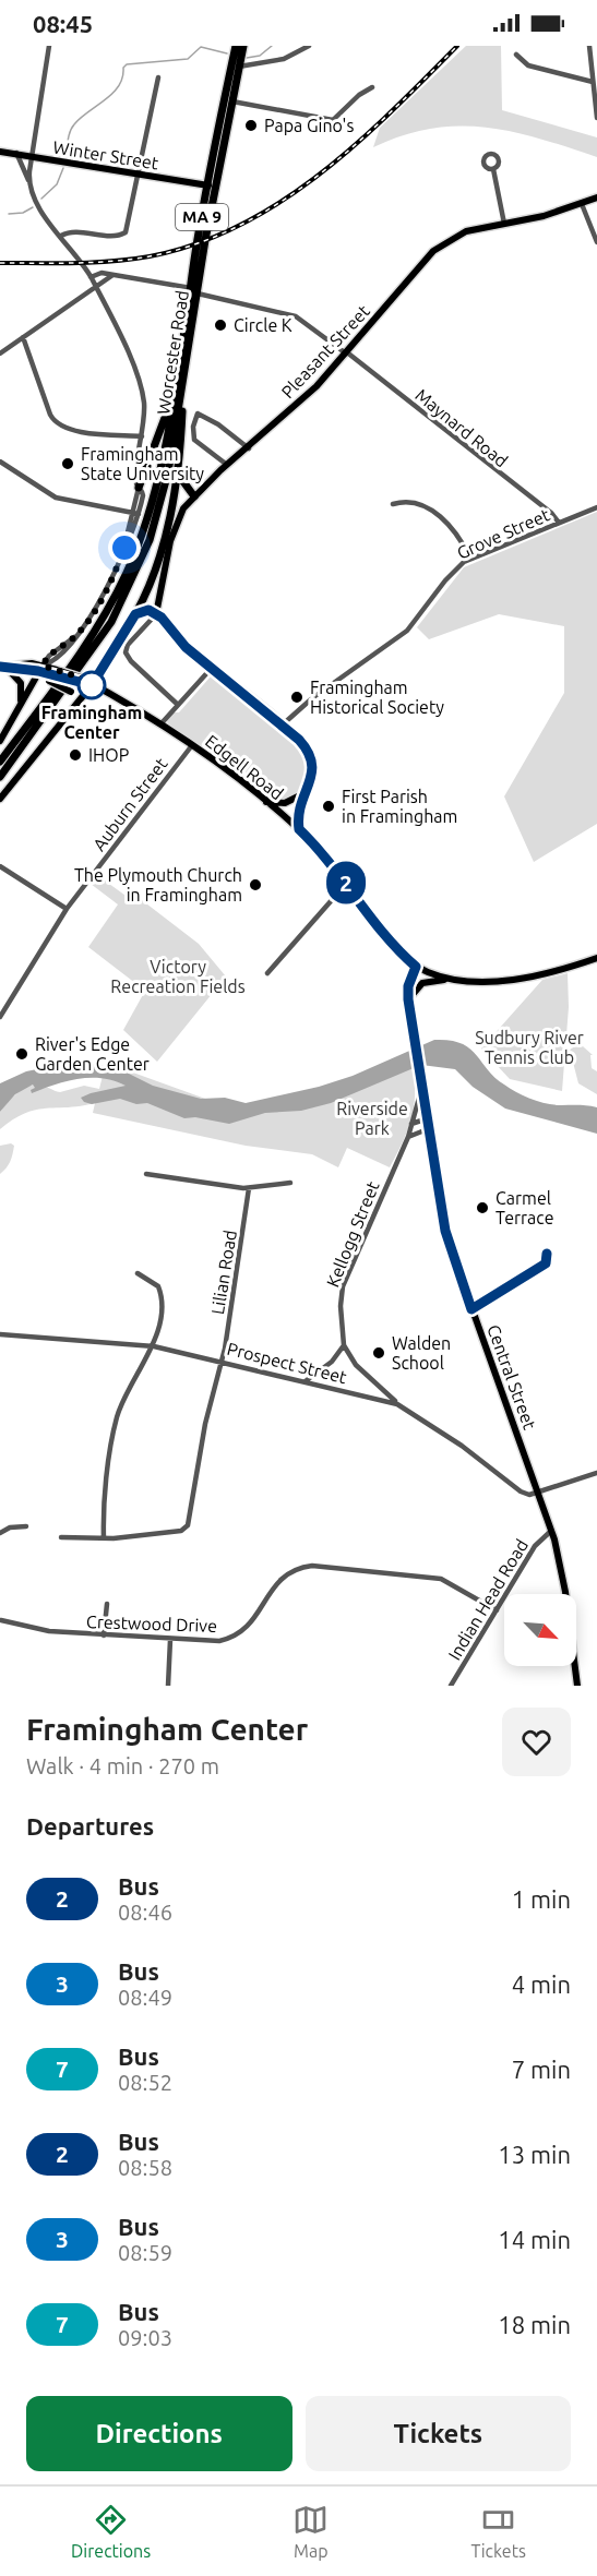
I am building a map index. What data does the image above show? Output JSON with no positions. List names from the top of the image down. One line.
{"streets":{"highway":["MA 9","Worcester Road"],"main road":["Winter Street","Pleasant Street","Edgell Road","Central Street"],"street":["Maynard Road","Grove Street","Auburn Street","Kellogg Street","Lilian Road","Prospect Street","Indian Head Road","Crestwood Drive"]},"crossings":[["Winter Street","Worcester Road"],["Pleasant Street","Maynard Road"],["Worcester Road","Maynard Road"],["Maynard Road","Grove Street"],["Edgell Road","Auburn Street"],["Kellogg Street","Central Street"],["Lilian Road","Prospect Street"],["Prospect Street","Central Street"],["Central Street","Indian Head Road"],["Indian Head Road","Crestwood Drive"]],"parks":["Victory Recreation Fields","Sudbury River Tennis Club","Riverside Park"],"places":["Papa Gino's","Circle K","Framingham State University","Framingham Center","Framingham Historical Society","IHOP","First Parish in Framingham","The Plymouth Church in Framingham","River's Edge Garden Center","Carmel Terrace","Walden School"],"lines":["bus line 2"],"north":"bottom right","page":{"status":"08:45","on_map":"2","heading":[["Framingham Center","Walk · 4 min · 270 m"],"Departures"],"list":[{"mark":"2","name":"Bus","note":"08:46","value":"1 min"},{"mark":"3","name":"Bus","note":"08:49","value":"4 min"},{"mark":"7","name":"Bus","note":"08:52","value":"7 min"},{"mark":"2","name":"Bus","note":"08:58","value":"13 min"},{"mark":"3","name":"Bus","note":"08:59","value":"14 min"},{"mark":"7","name":"Bus","note":"09:03","value":"18 min"}],"buttons":["Directions","Tickets"],"tabs":["Directions","Map","Tickets"]}}
